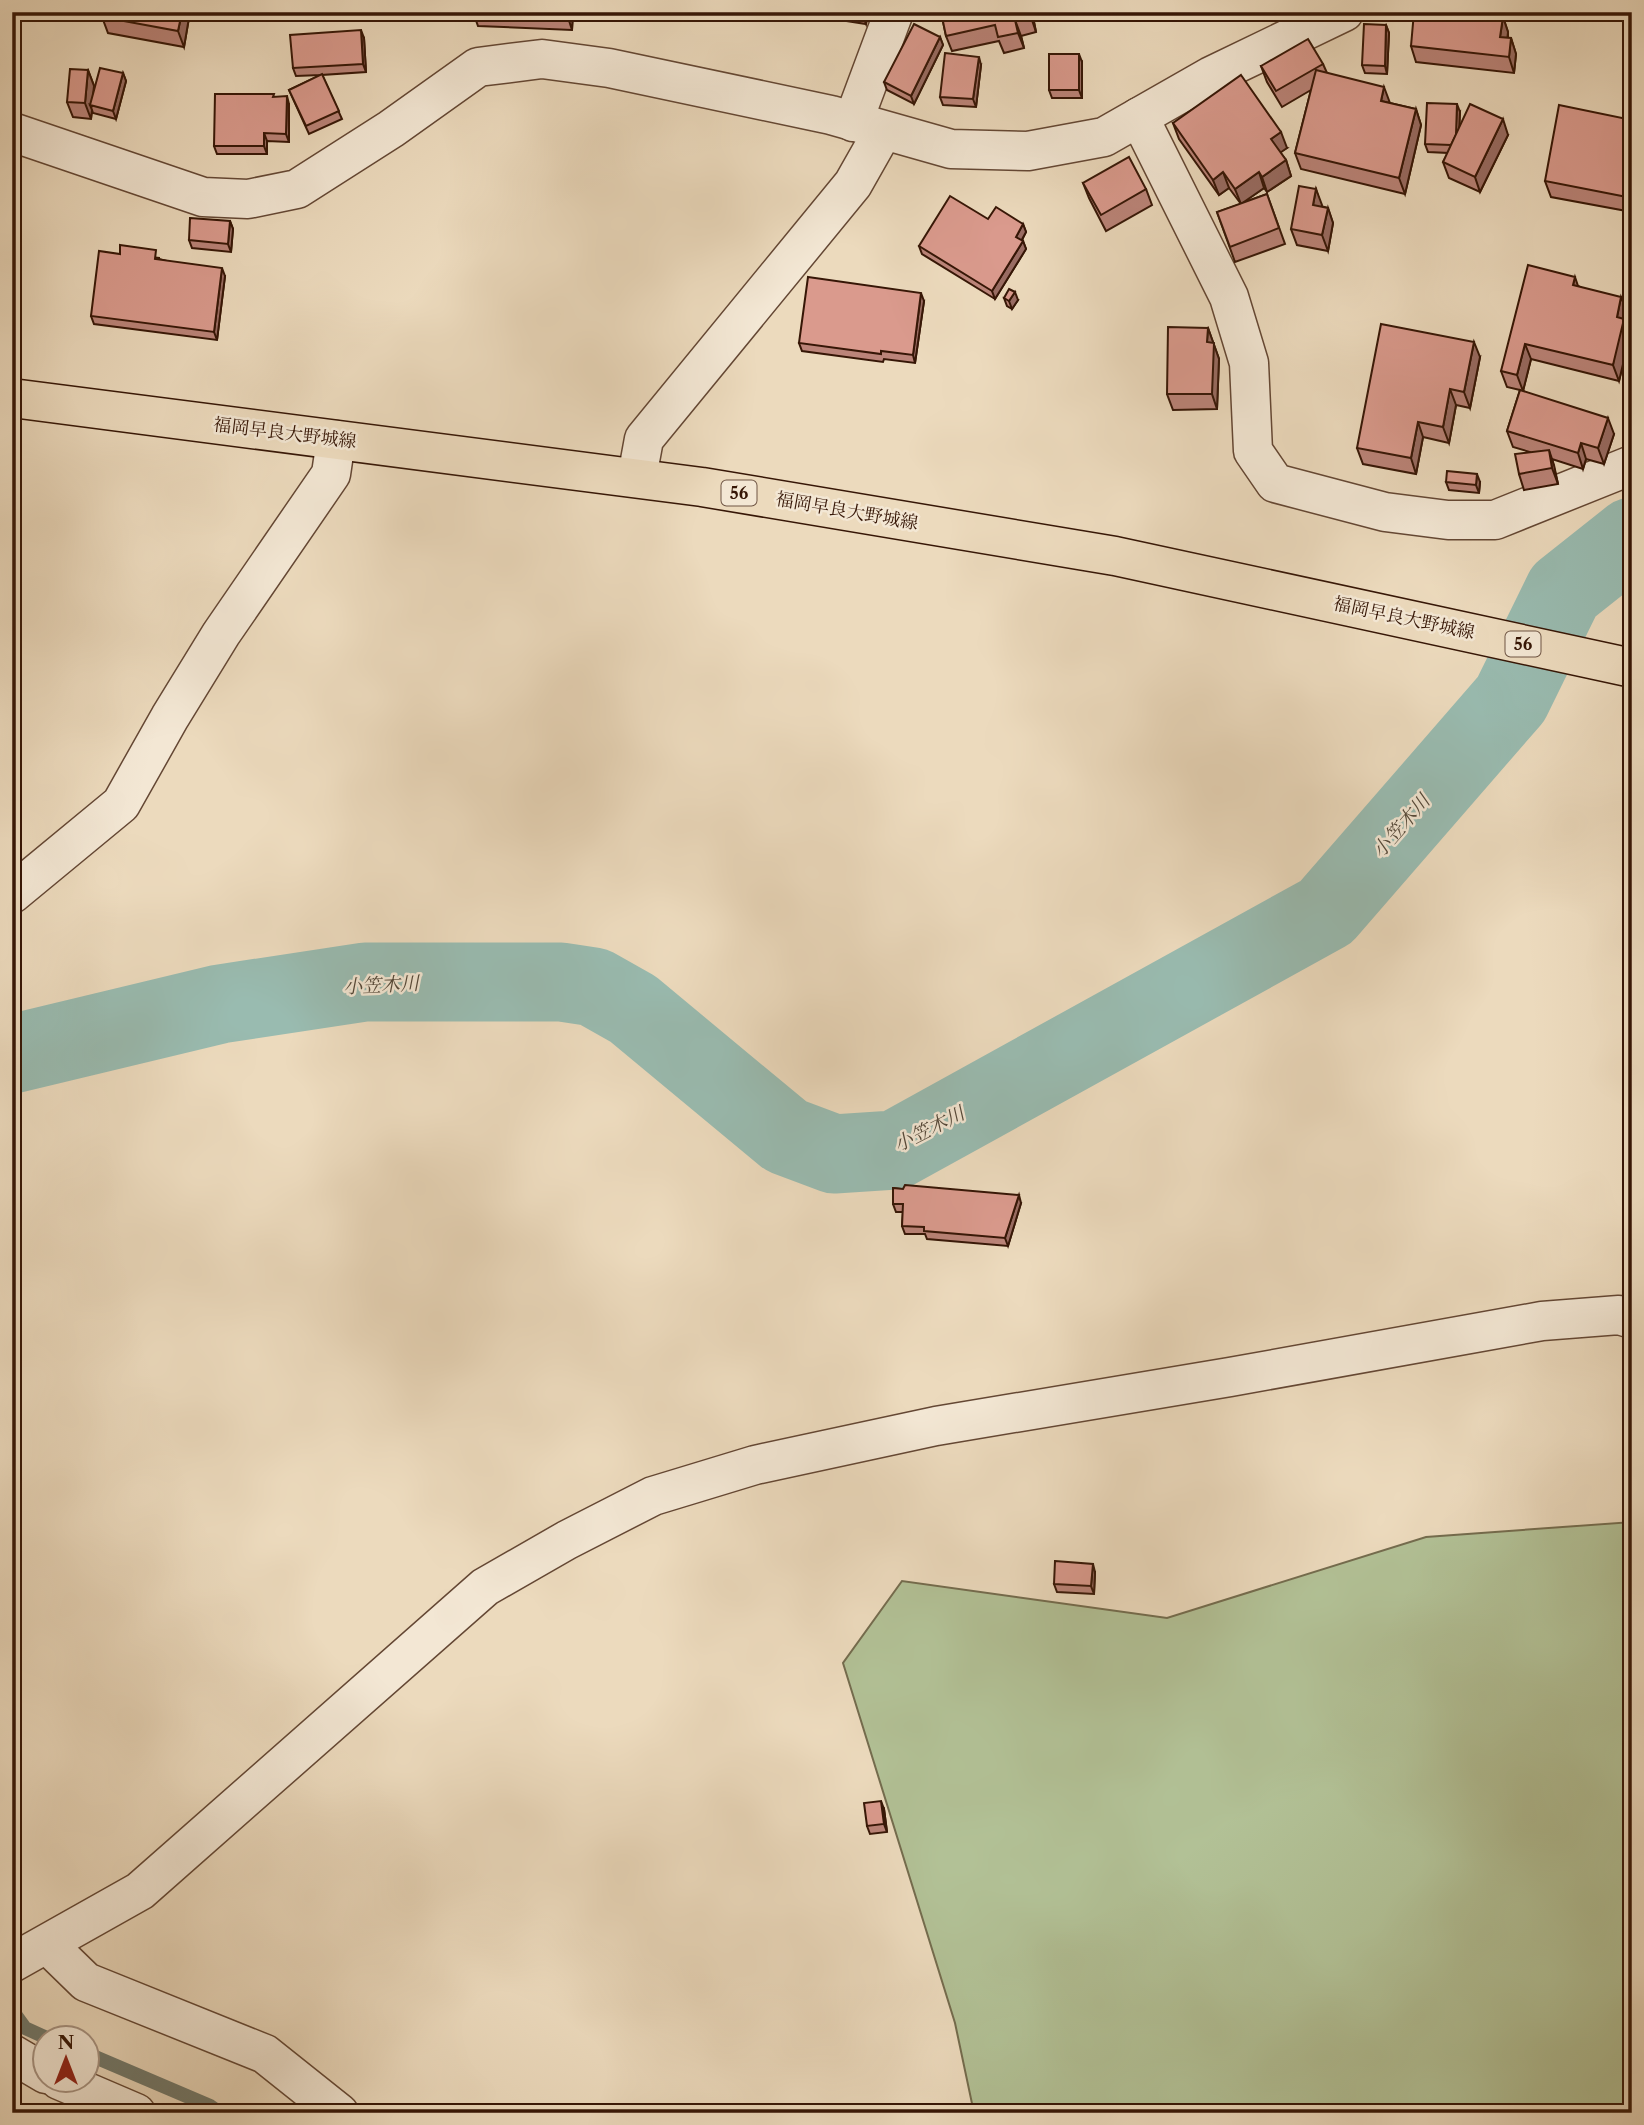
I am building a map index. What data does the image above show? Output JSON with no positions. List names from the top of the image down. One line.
{"streets":{"main road":["福岡早良大野城線","56"]},"water":["小笠木川"],"north":"top"}
